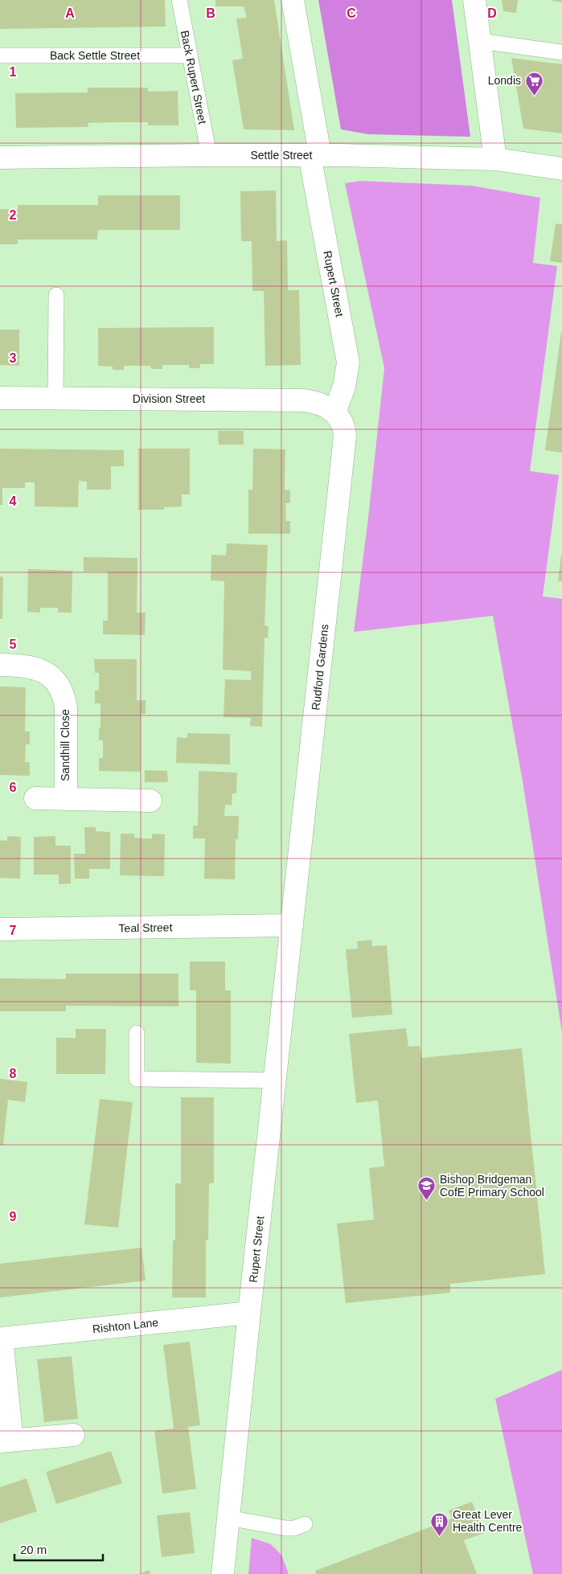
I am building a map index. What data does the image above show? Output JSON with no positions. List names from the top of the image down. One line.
{"streets":{"street":["Settle Street","Rupert Street","Division Street","Rudford Gardens","Sandhill Close","Teal Street","Rishton Lane"],"lane":["Back Settle Street","Back Rupert Street"]},"crossings":[["Back Settle Street","Back Rupert Street"],["Back Rupert Street","Settle Street"],["Settle Street","Rupert Street"],["Rupert Street","Division Street"],["Rupert Street","Rudford Gardens"],["Rupert Street","Teal Street"],["Rupert Street","Rishton Lane"],["Division Street","Rudford Gardens"],["Rudford Gardens","Teal Street"]],"places":{"supermarket":["Londis"],"school or university":["Bishop Bridgeman CofE Primary School"],"building":["Great Lever Health Centre"]},"scale_bar":"20 m","grid":{"columns":["A","B","C","D"],"rows":["1","2","3","4","5","6","7","8","9"]}}
